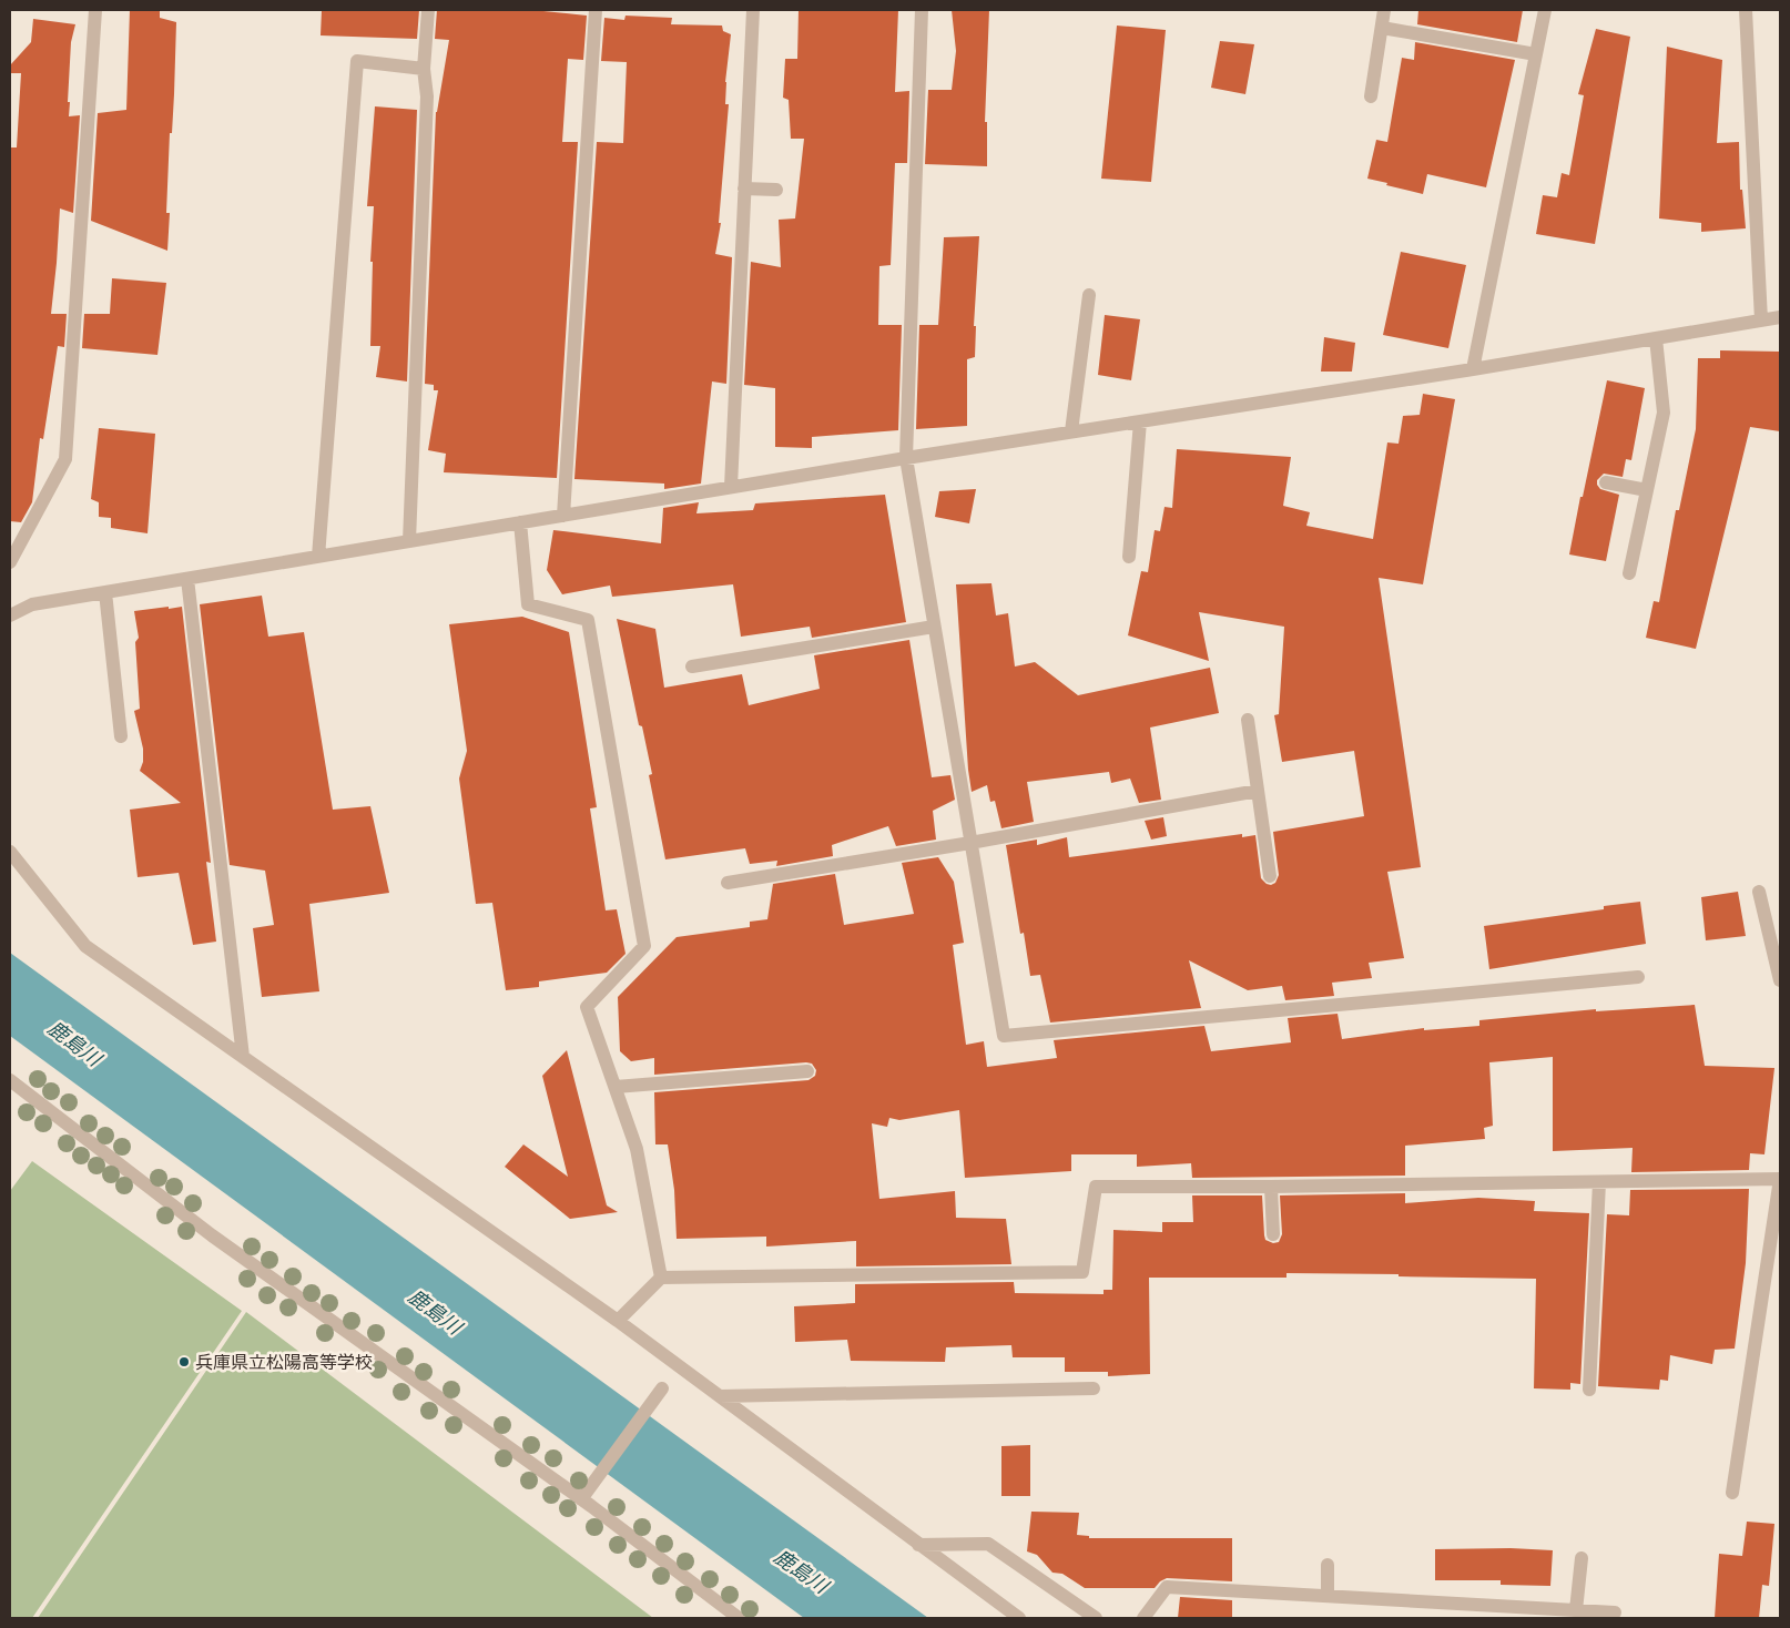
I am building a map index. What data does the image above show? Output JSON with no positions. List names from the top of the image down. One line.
{"water":["鹿島川"],"places":["兵庫県立松陽高等学校"]}
